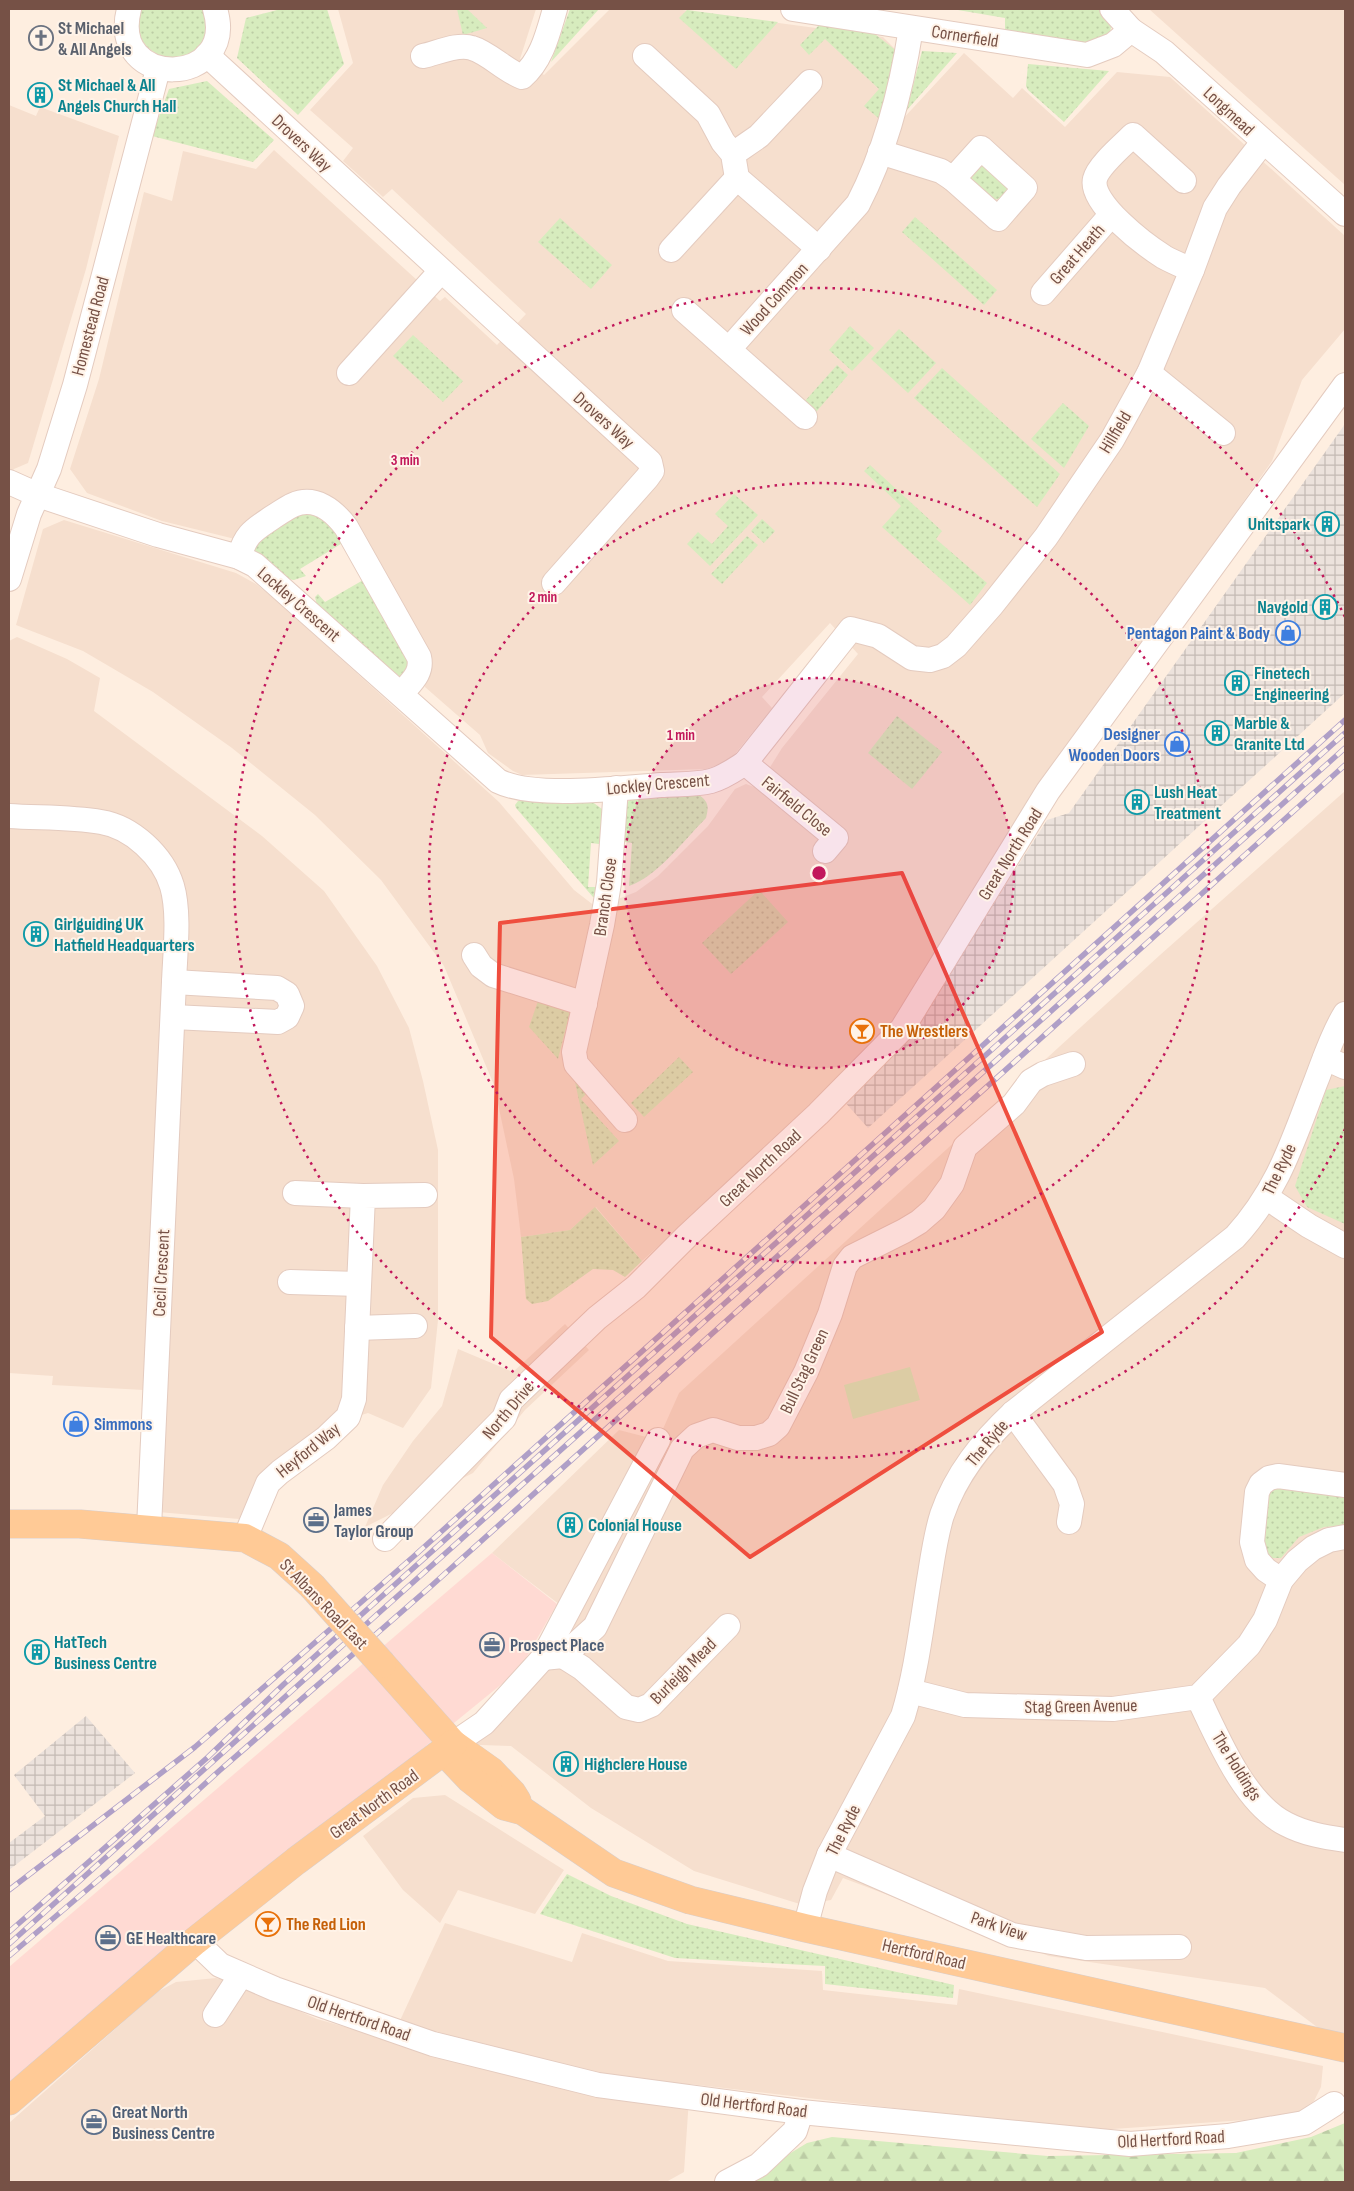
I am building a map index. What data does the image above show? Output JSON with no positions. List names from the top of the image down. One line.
{"streets":{"main road":["Great North Road","St Albans Road East","Hertford Road"],"street":["Cornerfield","Longmead","Drovers Way","Great Heath","Wood Common","Homestead Road","Hillfield","Lockley Crescent","Fairfield Close","Branch Close","The Ryde","Cecil Crescent","Bull Stag Green","North Drive","Heyford Way","Burleigh Mead","Stag Green Avenue","The Holdings","Park View","Old Hertford Road"]},"crossings":[["Cornerfield","Longmead"],["Cornerfield","Wood Common"],["Longmead","Hillfield"],["Great Heath","Hillfield"],["Homestead Road","Lockley Crescent"],["Hillfield","Lockley Crescent"],["Lockley Crescent","Fairfield Close"],["Lockley Crescent","Branch Close"],["Great North Road","Bull Stag Green"],["Great North Road","North Drive"],["Great North Road","St Albans Road East"],["Great North Road","Burleigh Mead"],["Great North Road","Hertford Road"],["Great North Road","Old Hertford Road"],["The Ryde","Stag Green Avenue"],["The Ryde","Park View"],["The Ryde","Hertford Road"],["Cecil Crescent","St Albans Road East"],["Bull Stag Green","Burleigh Mead"],["Heyford Way","St Albans Road East"],["St Albans Road East","Hertford Road"],["Stag Green Avenue","The Holdings"]],"places":{"church":["St Michael & All Angels"],"building":["St Michael & All Angels Church Hall","Unitspark","Navgold","Finetech Engineering","Marble & Granite Ltd","Lush Heat Treatment","Girlguiding UK Hatfield Headquarters","Colonial House","HatTech Business Centre","Highclere House"],"shop":["Pentagon Paint & Body","Designer Wooden Doors","Simmons"],"bar":["The Wrestlers","The Red Lion"],"office":["James Taylor Group","Prospect Place","GE Healthcare","Great North Business Centre"]},"rings":["3 min","2 min","1 min"]}
